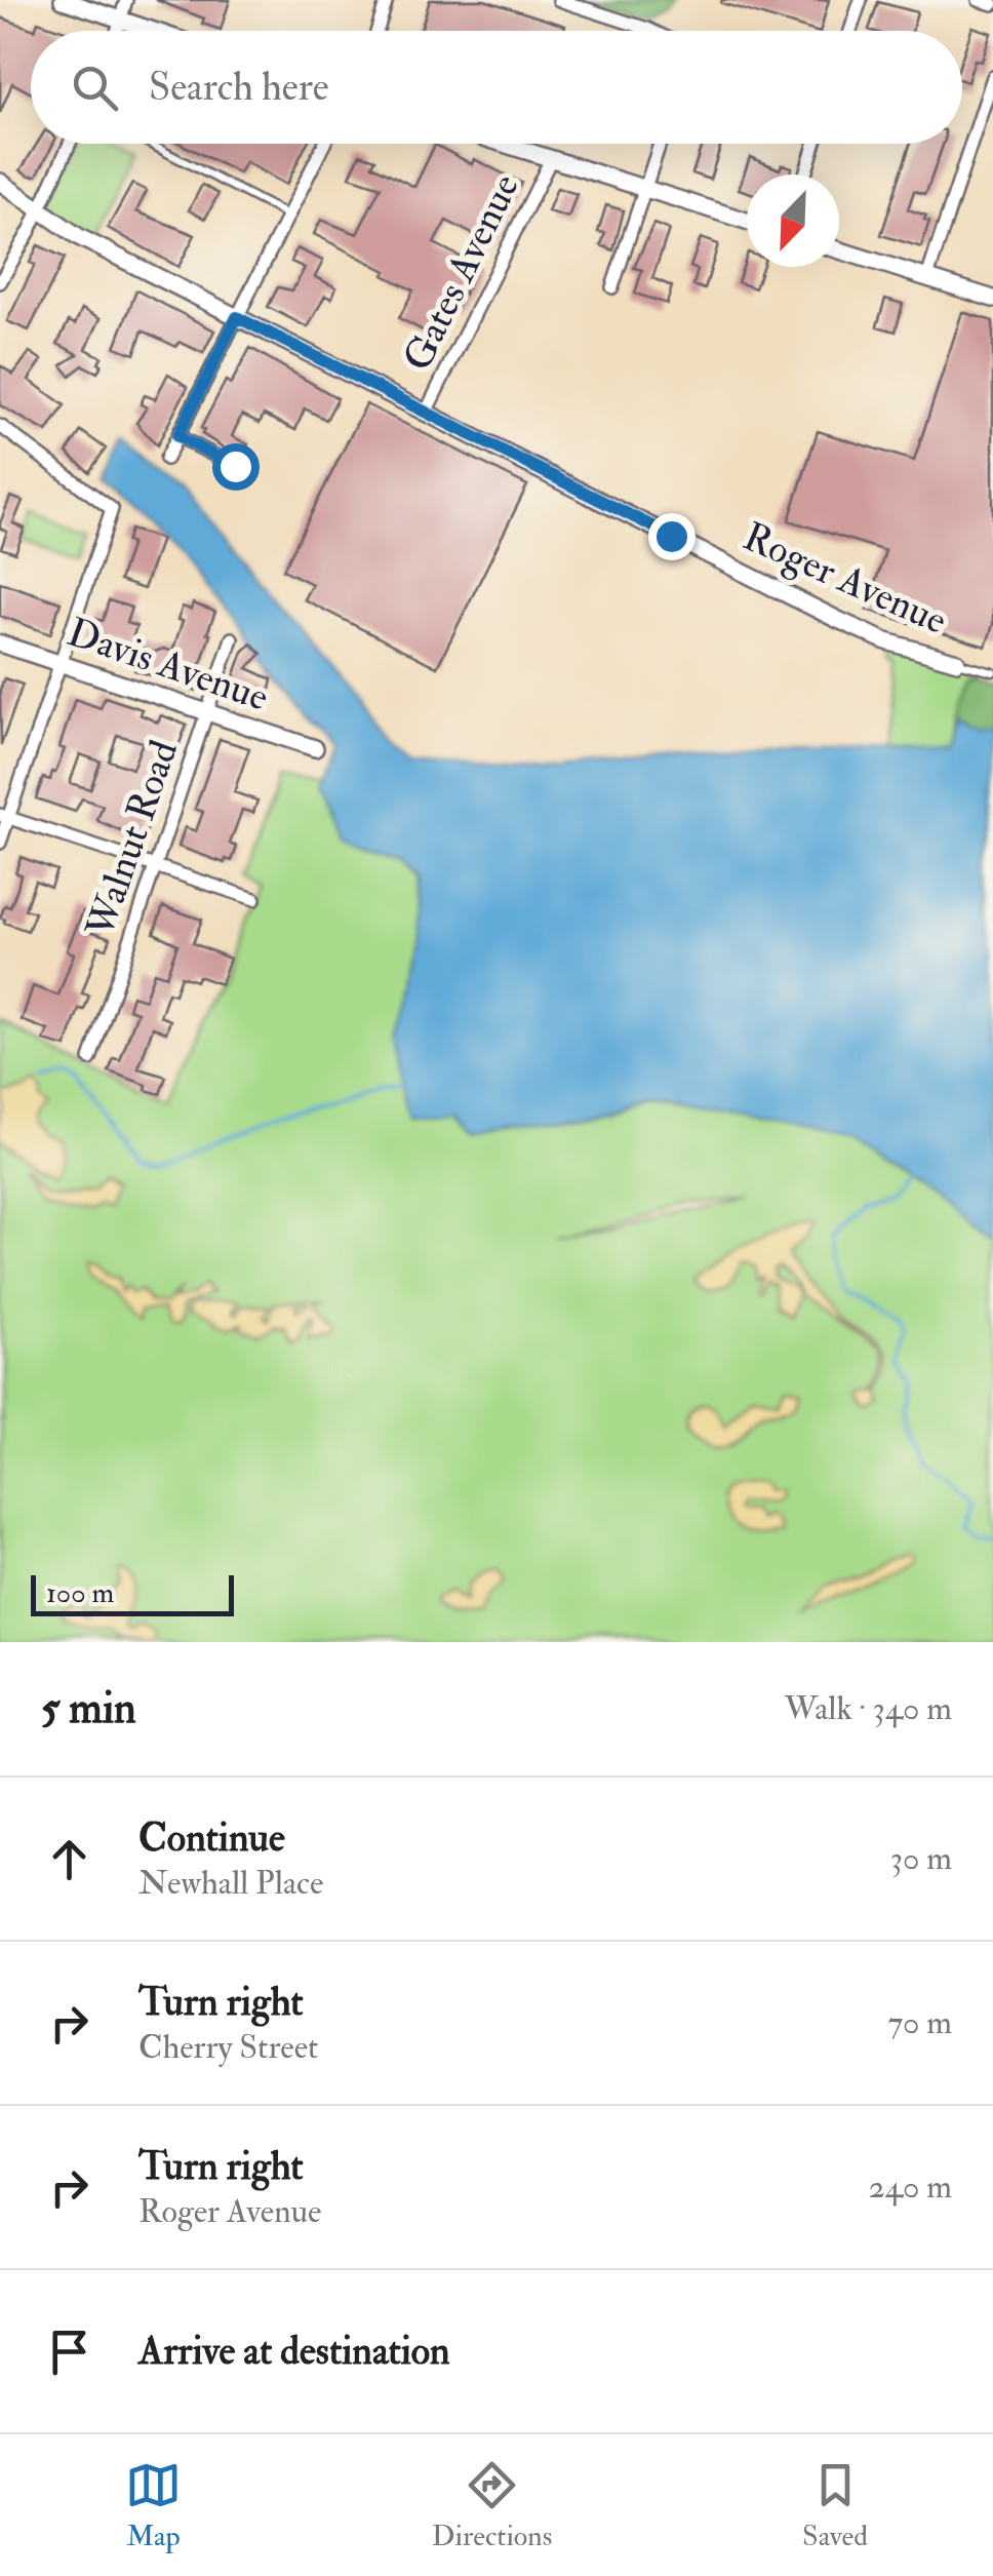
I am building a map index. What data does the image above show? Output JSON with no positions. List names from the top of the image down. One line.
{"streets":{"street":["Gates Avenue","Roger Avenue","Davis Avenue","Walnut Road"]},"crossings":[["Gates Avenue","Roger Avenue"],["Davis Avenue","Walnut Road"]],"scale_bar":"100 m","north":"bottom left","page":{"search":"Search here","scale":"100 m","heading":["5 min","Walk · 340 m"],"list":[["Continue","Newhall Place","30 m"],["Turn right","Cherry Street","70 m"],["Turn right","Roger Avenue","240 m"],"Arrive at destination"],"nav":["Map","Directions","Saved"]}}
